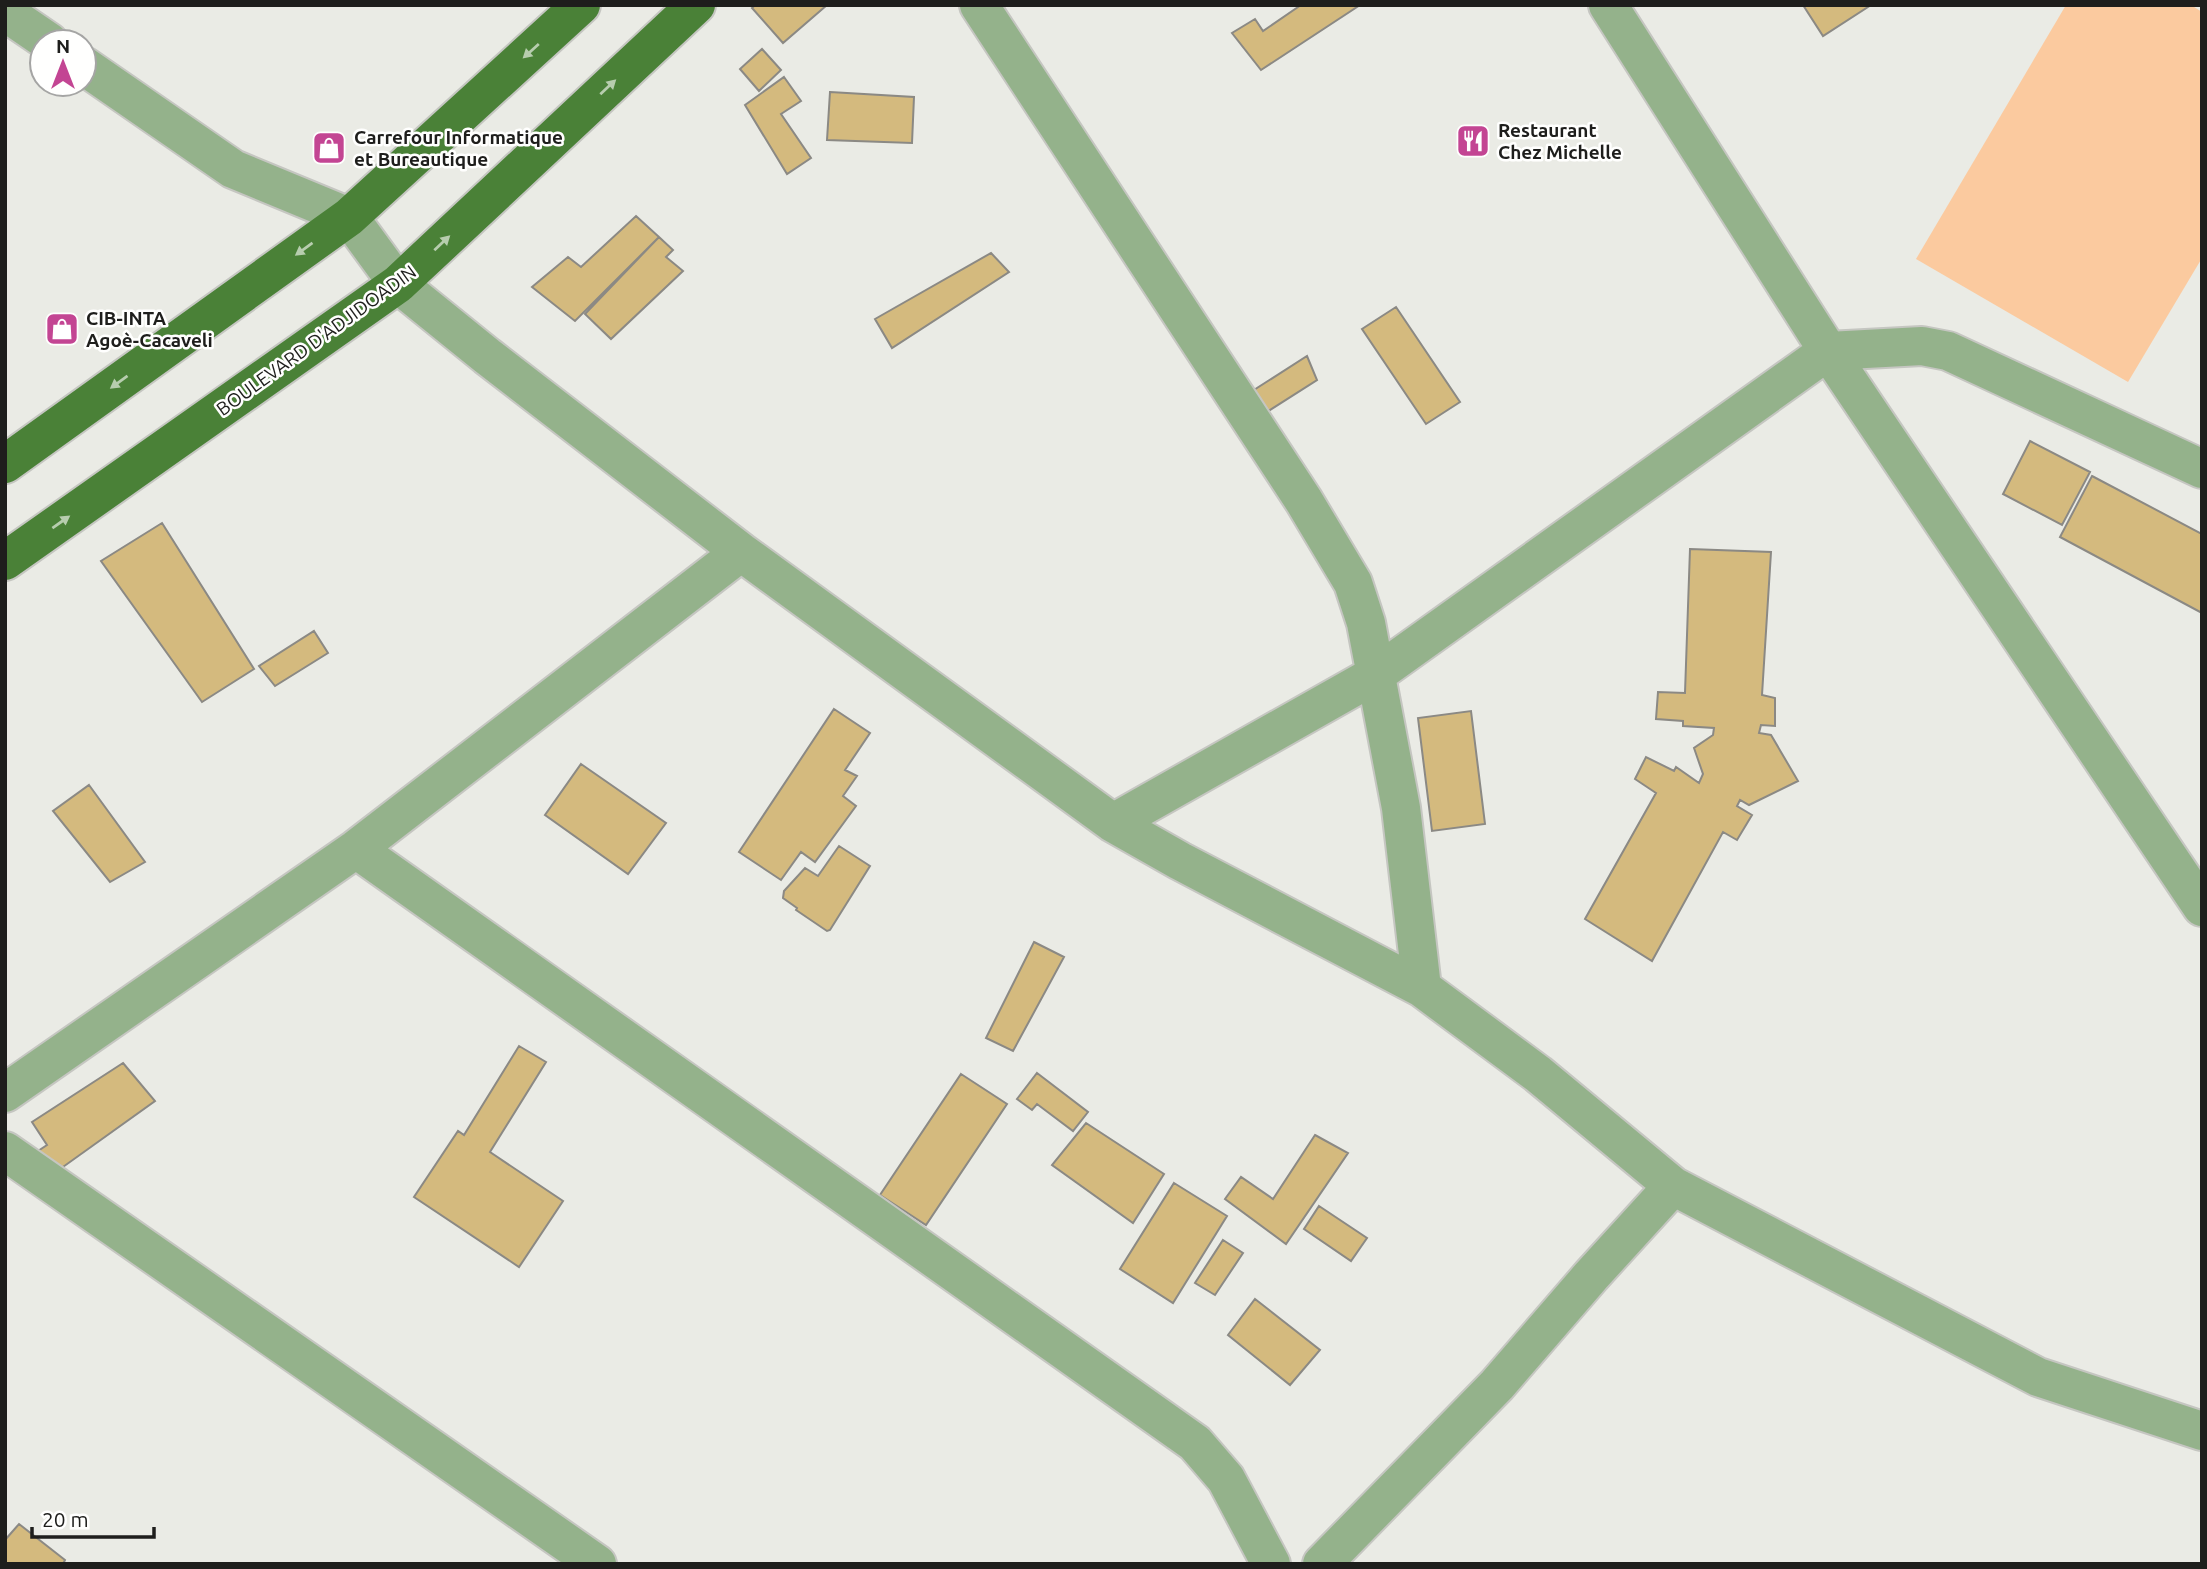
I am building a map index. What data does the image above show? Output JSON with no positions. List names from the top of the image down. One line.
{"streets":{"main road":["BOULEVARD D'ADJIDOADIN"]},"places":{"restaurant":["Restaurant Chez Michelle"],"shop":["Carrefour Informatique et Bureautique","CIB-INTA Agoè-Cacaveli"]},"scale_bar":"20 m","north":"top"}
